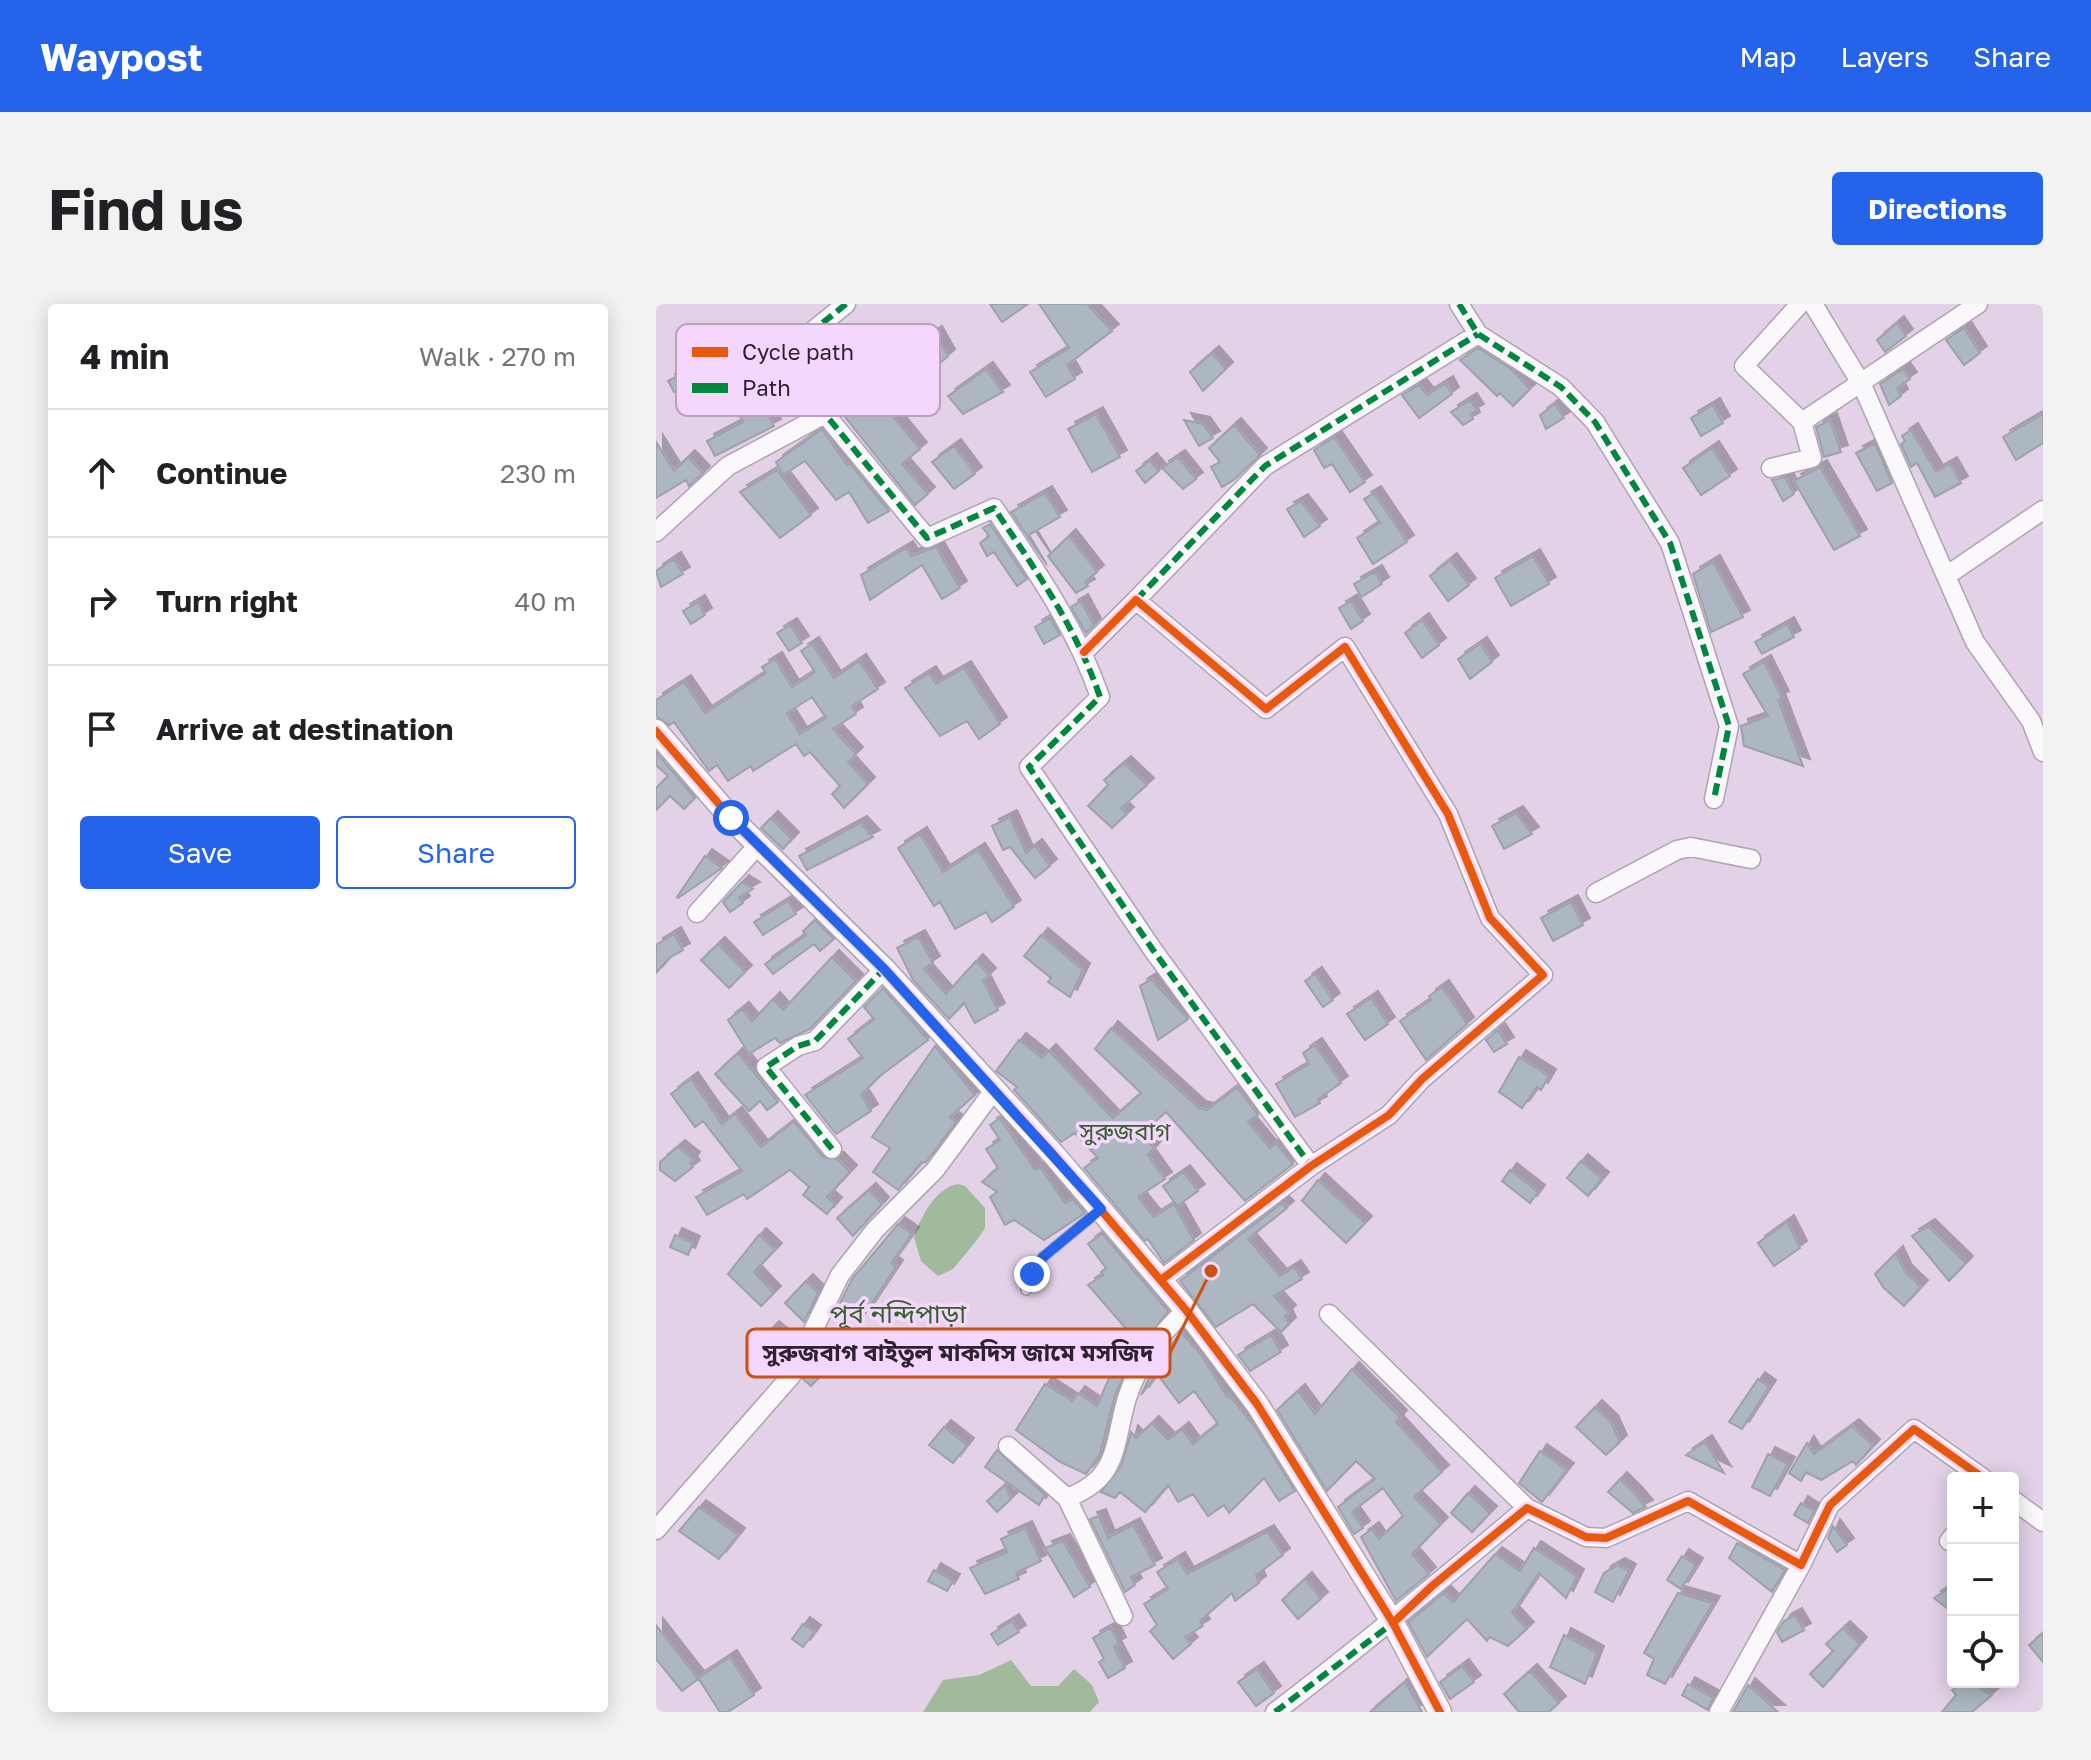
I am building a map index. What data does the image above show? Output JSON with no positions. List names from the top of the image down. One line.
{"districts":["সুরুজবাগ","পূর্ব নন্দিপাড়া"],"places":["সুরুজবাগ বাইতুল মাকদিস জামে মসজিদ"],"legend":["Cycle path","Path"],"page":{"header":"Waypost","nav":["Map","Layers","Share"],"buttons":["Directions",["Save","Share"]],"title":"Find us","heading":["4 min","Walk · 270 m"],"list":[["Continue","230 m"],["Turn right","40 m"],"Arrive at destination"],"map_buttons":["+","−"]}}
